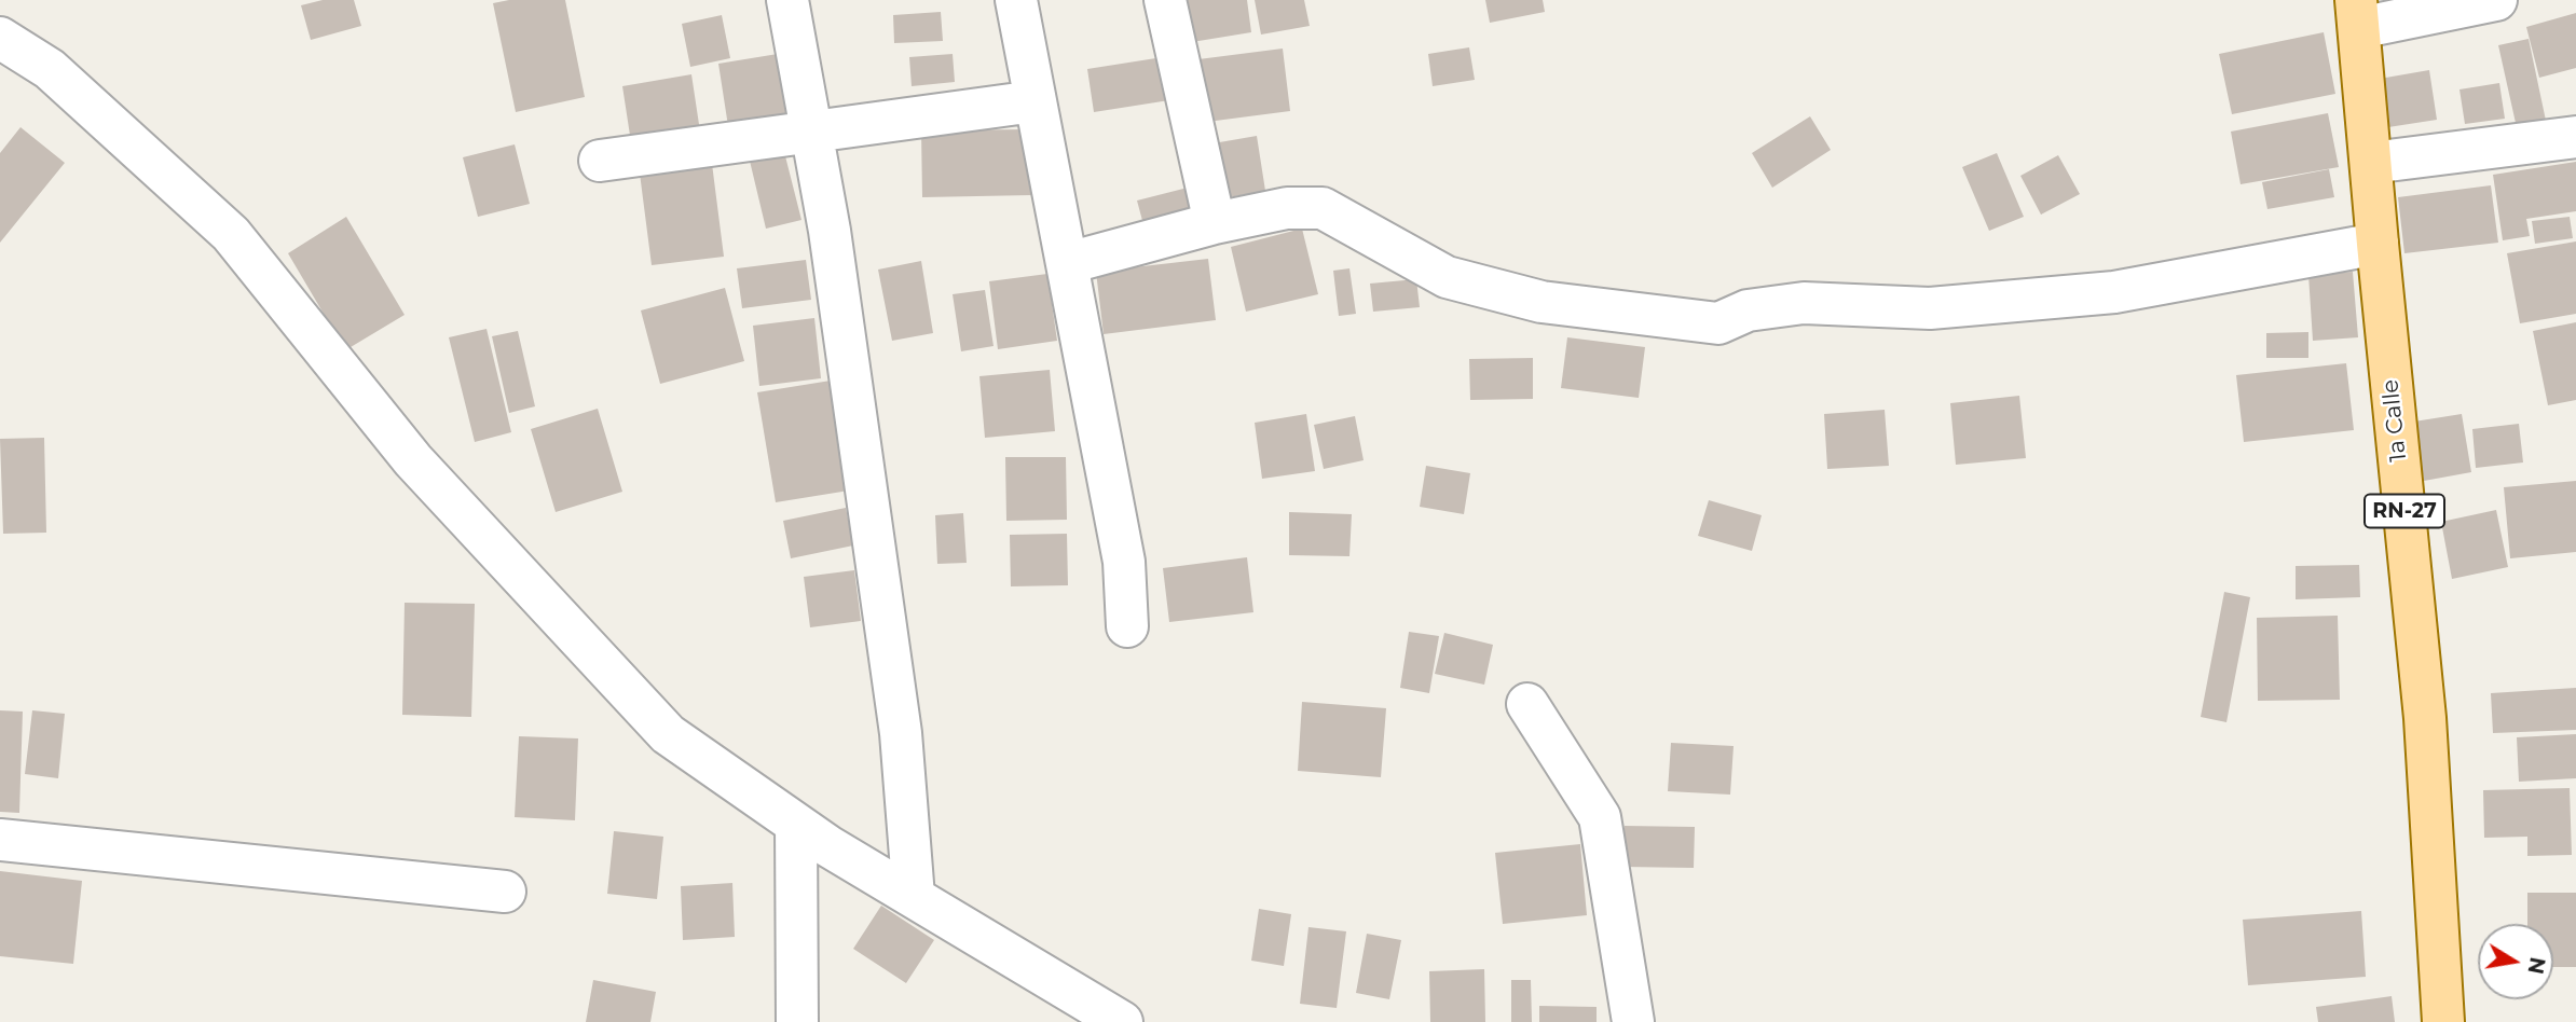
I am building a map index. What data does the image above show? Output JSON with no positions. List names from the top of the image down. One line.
{"streets":{"main road":["1a Calle","RN-27"]},"north":"right"}
